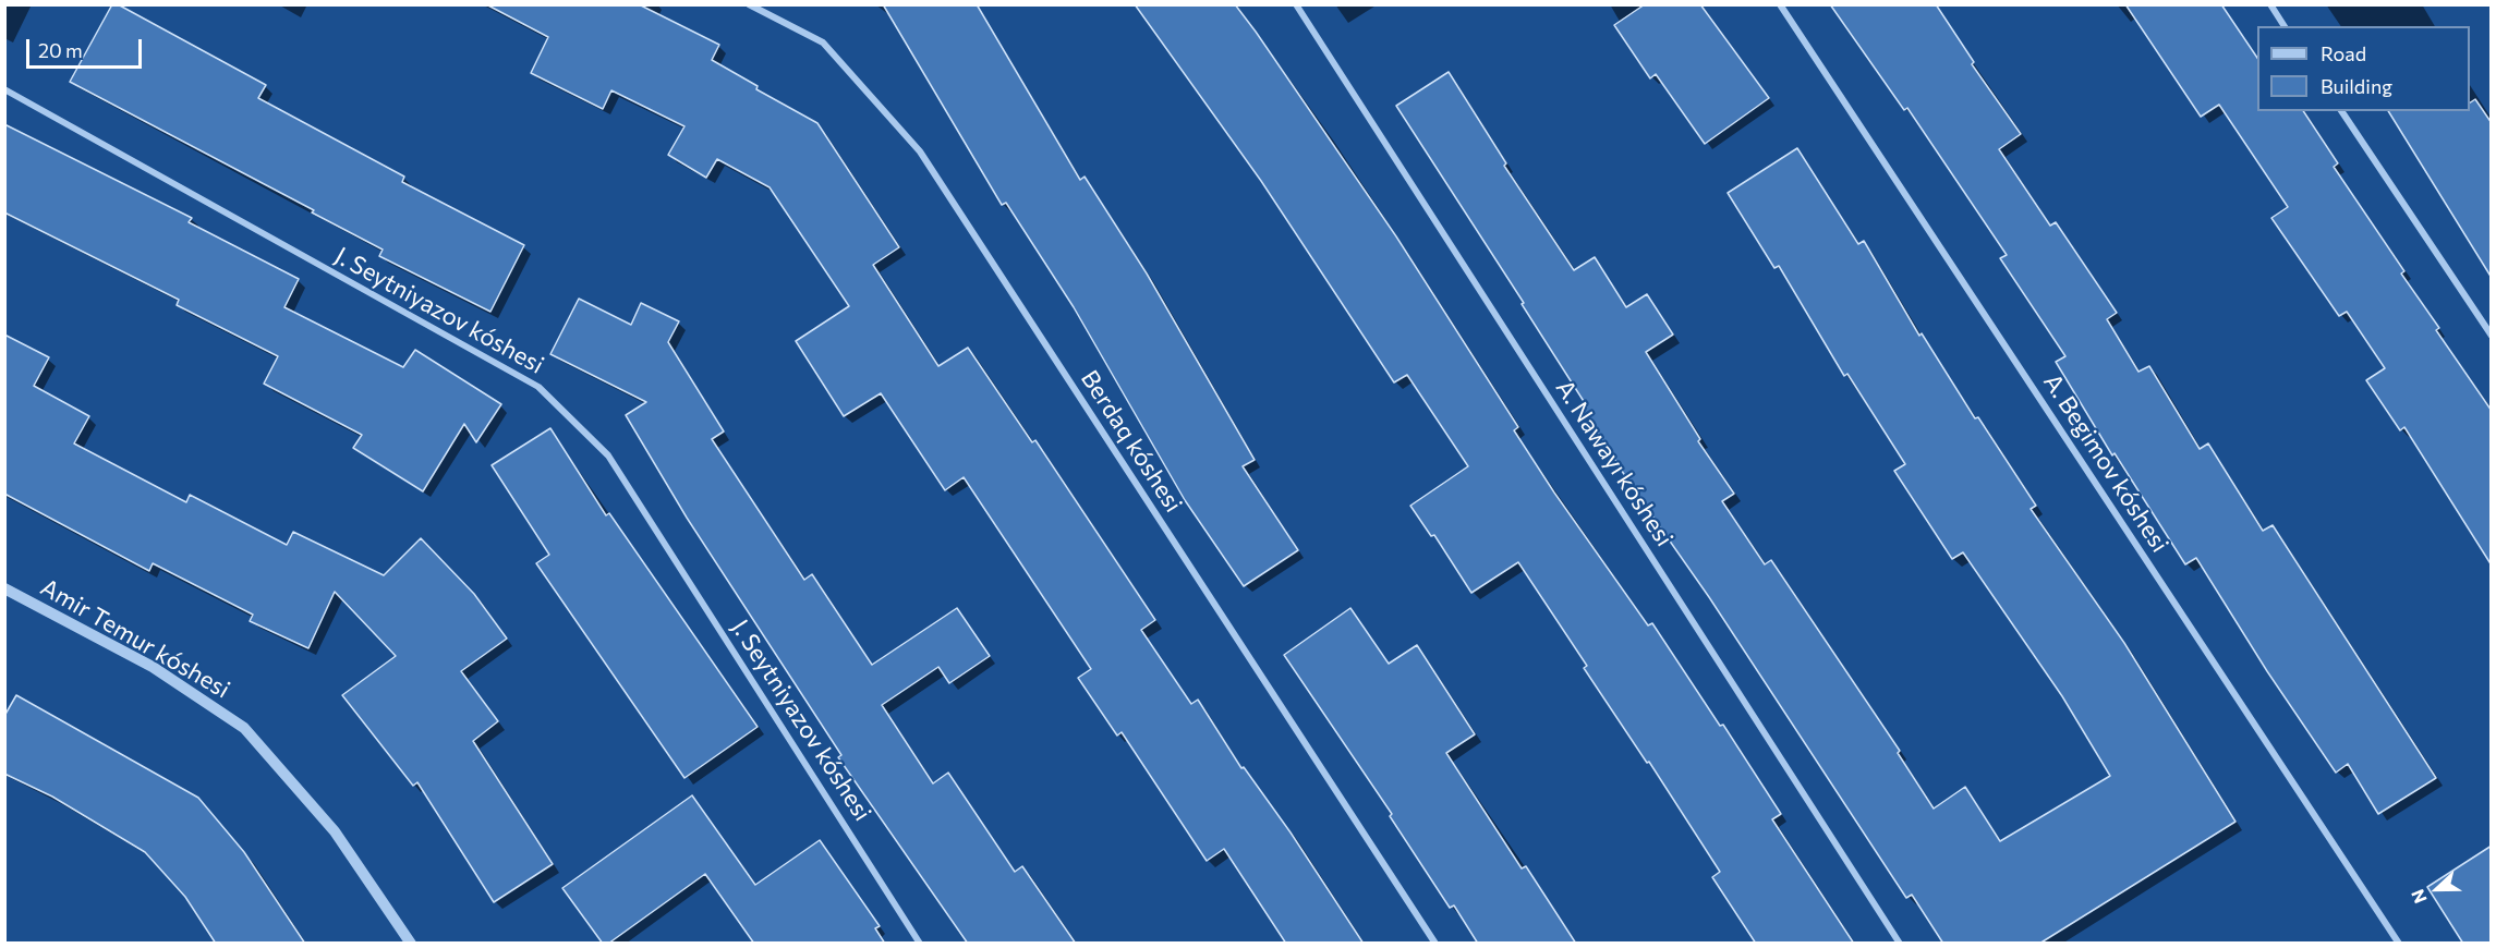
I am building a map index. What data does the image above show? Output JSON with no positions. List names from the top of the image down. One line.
{"streets":{"street":["J. Seytniyazov kóshesi","Berdaq kóshesi","A. Nawayı kóshesi","A. Begimov kóshesi","Amir Temur kóshesi"]},"legend":["Road","Building"],"scale_bar":"20 m","north":"left"}
